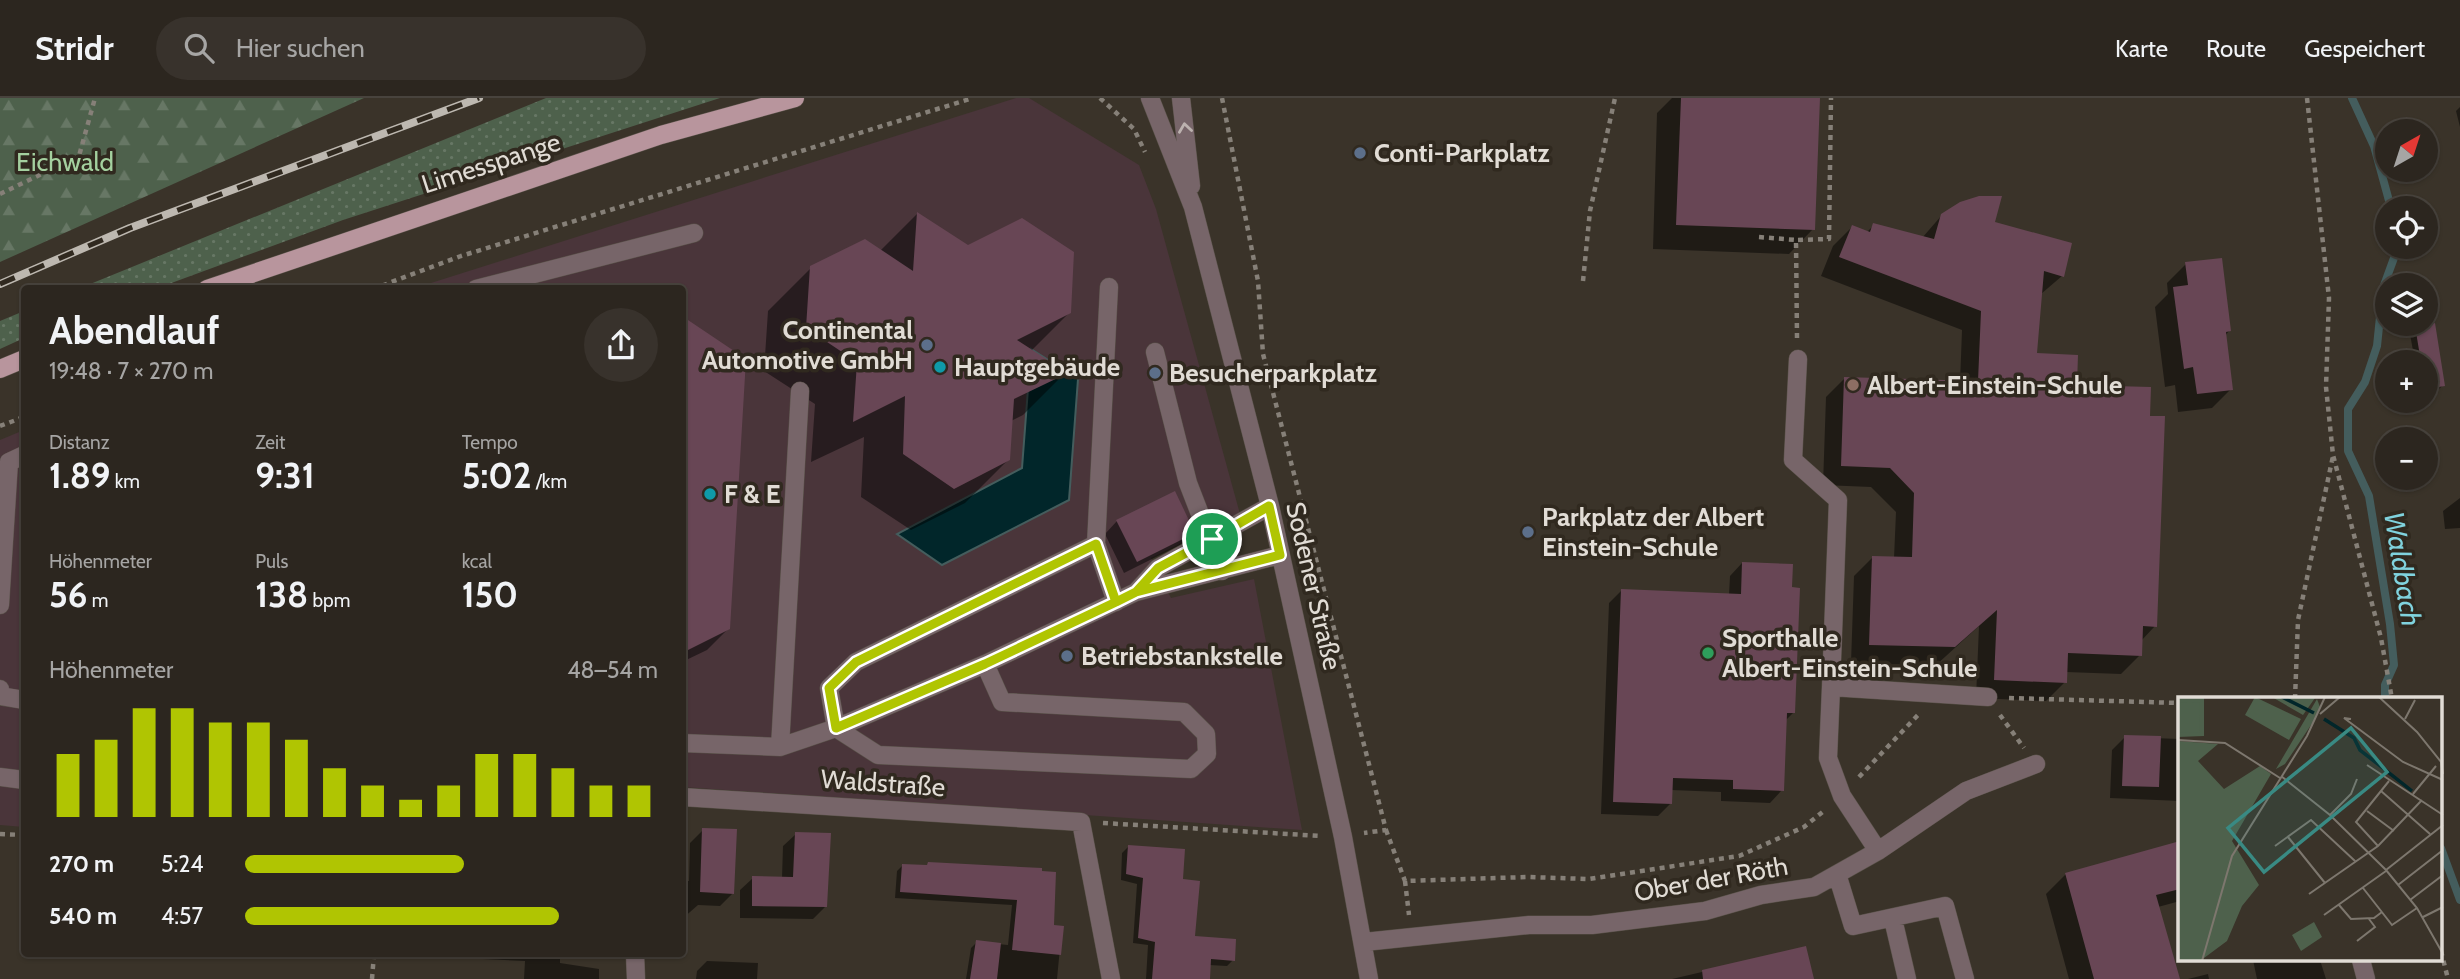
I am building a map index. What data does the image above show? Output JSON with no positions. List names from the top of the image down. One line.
{"streets":{"main road":["Limesspange"],"street":["Sodener Straße","Waldstraße","Ober der Röth"]},"crossings":[["Sodener Straße","Ober der Röth"]],"water":["Waldbach"],"parks":["Eichwald"],"places":["Conti-Parkplatz","Continental Automotive GmbH","Hauptgebäude","Besucherparkplatz","Albert-Einstein-Schule","F & E","Parkplatz der Albert Einstein-Schule","Sporthalle Albert-Einstein-Schule","Betriebstankstelle"],"north":"top right","page":{"header":"Stridr","search":"Hier suchen","nav":["Karte","Route","Gespeichert"],"map_buttons":["+","−"],"heading":["Abendlauf","19:48 · 7 × 270 m"],"stats":[["Distanz","1.89 km"],["Zeit","9:31"],["Tempo","5:02 /km"],["Höhenmeter","56 m"],["Puls","138 bpm"],["kcal","150"]],"chart":["Höhenmeter","48–54 m"],"list":[{"name":"270 m","note":"5:24"},{"name":"540 m","note":"4:57"}]}}
